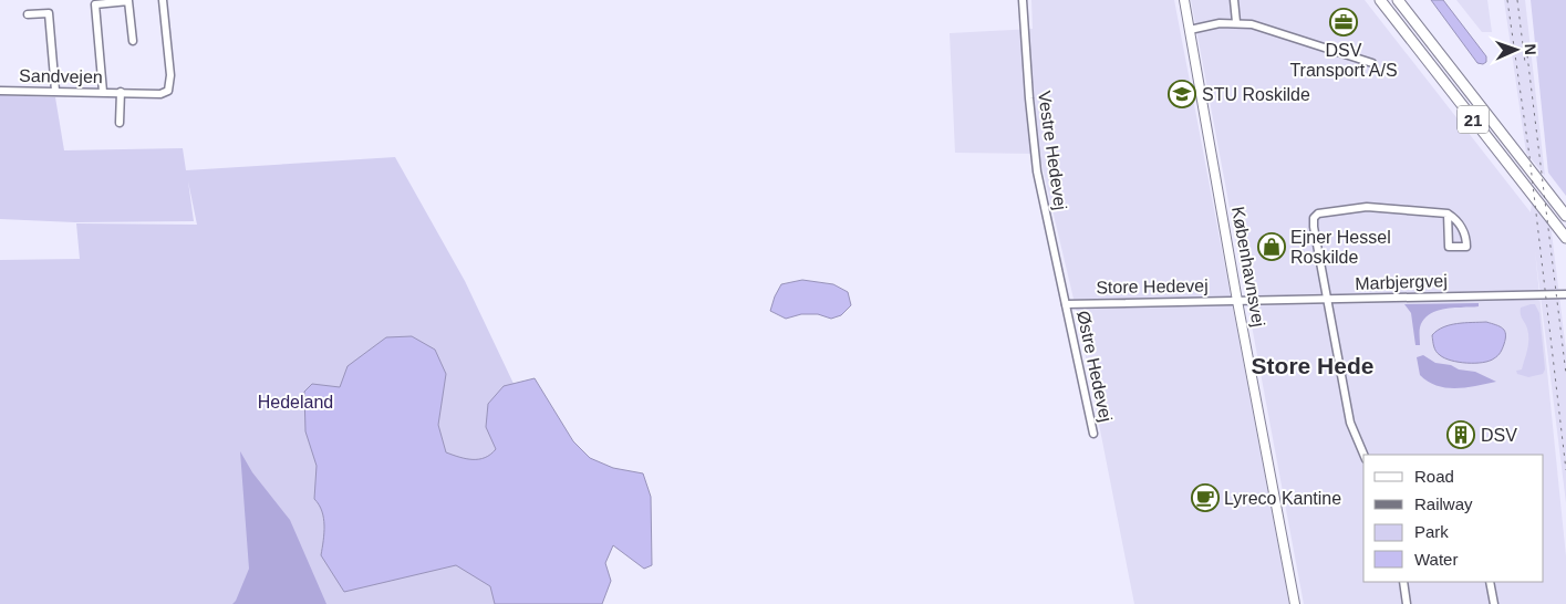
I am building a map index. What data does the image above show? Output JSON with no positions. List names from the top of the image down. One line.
{"streets":{"highway":["21"],"main road":["Københavnsvej"],"street":["Sandvejen","Vestre Hedevej","Marbjergvej","Store Hedevej","Østre Hedevej"]},"crossings":[["Vestre Hedevej","Store Hedevej"],["Vestre Hedevej","Østre Hedevej"],["Københavnsvej","Marbjergvej"],["Københavnsvej","Store Hedevej"],["Marbjergvej","Store Hedevej"],["Store Hedevej","Østre Hedevej"]],"districts":["Store Hede"],"parks":["Hedeland"],"places":{"office":["DSV Transport A/S"],"school or university":["STU Roskilde"],"shop":["Ejner Hessel Roskilde"],"building":["DSV"],"cafe":["Lyreco Kantine"]},"legend":["Road","Railway","Park","Water"],"north":"right"}
